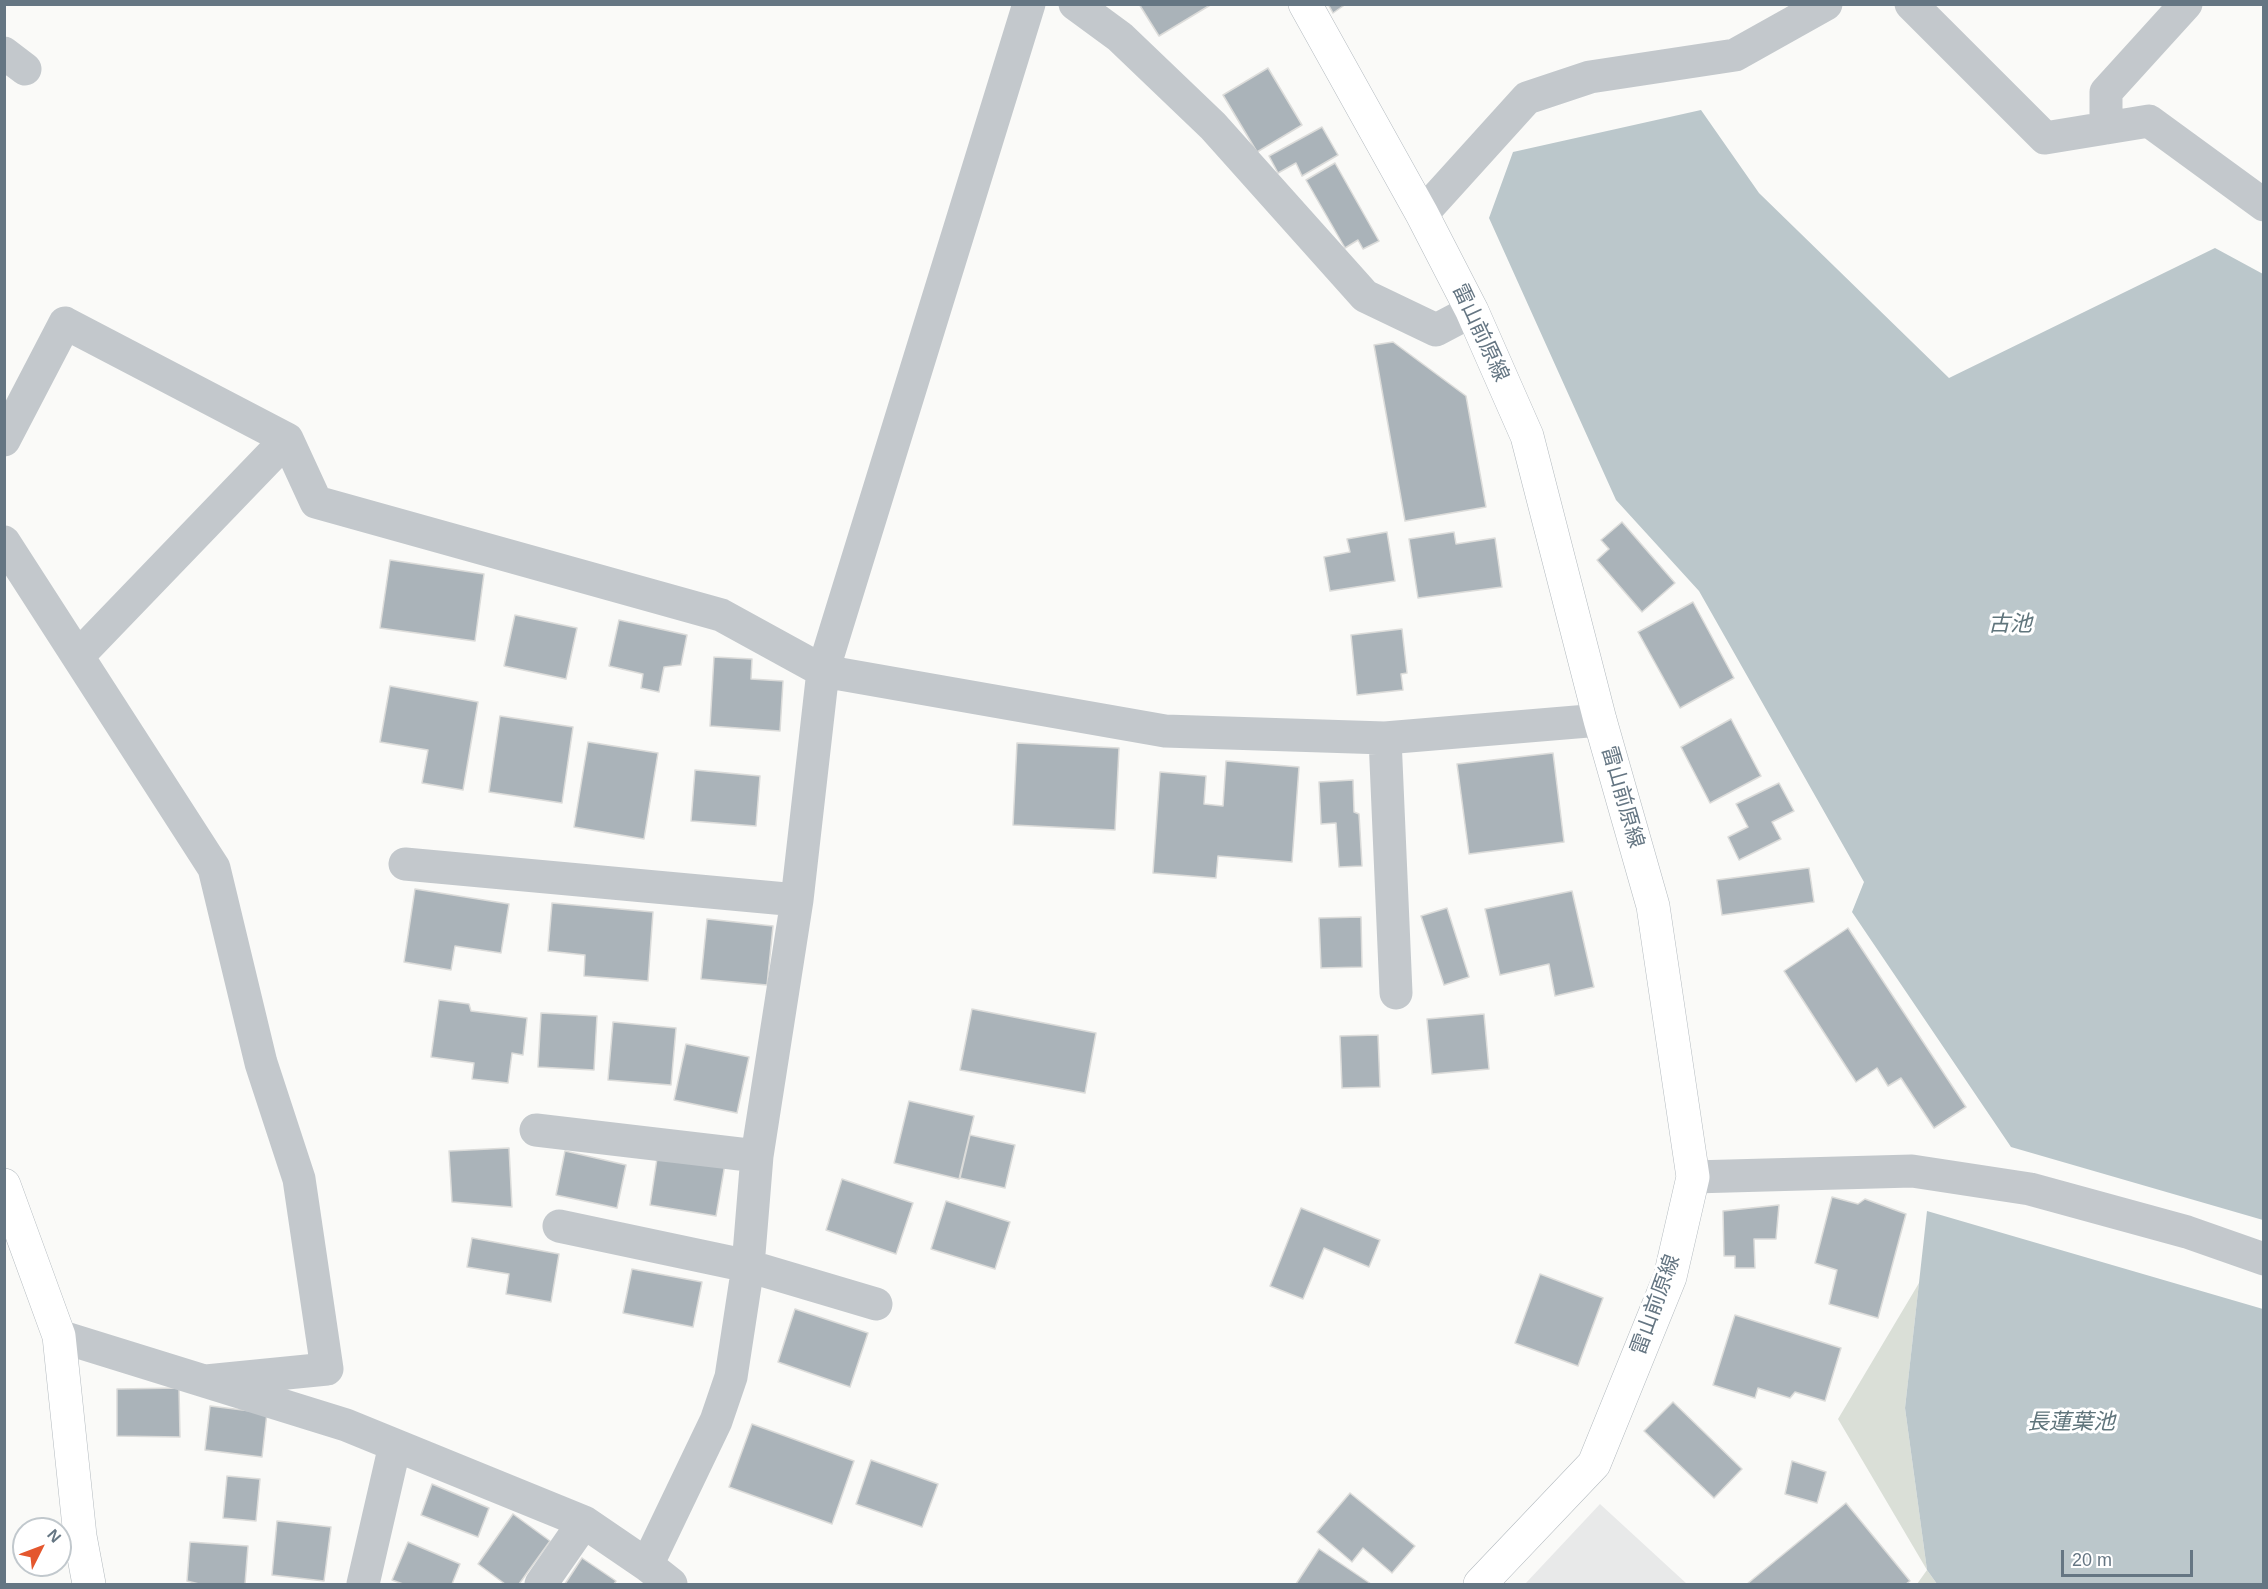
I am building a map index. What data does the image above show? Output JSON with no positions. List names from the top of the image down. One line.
{"streets":{"main road":["雷山前原線"]},"water":["古池","長蓮葉池"],"scale_bar":"20 m","north":"top right"}
